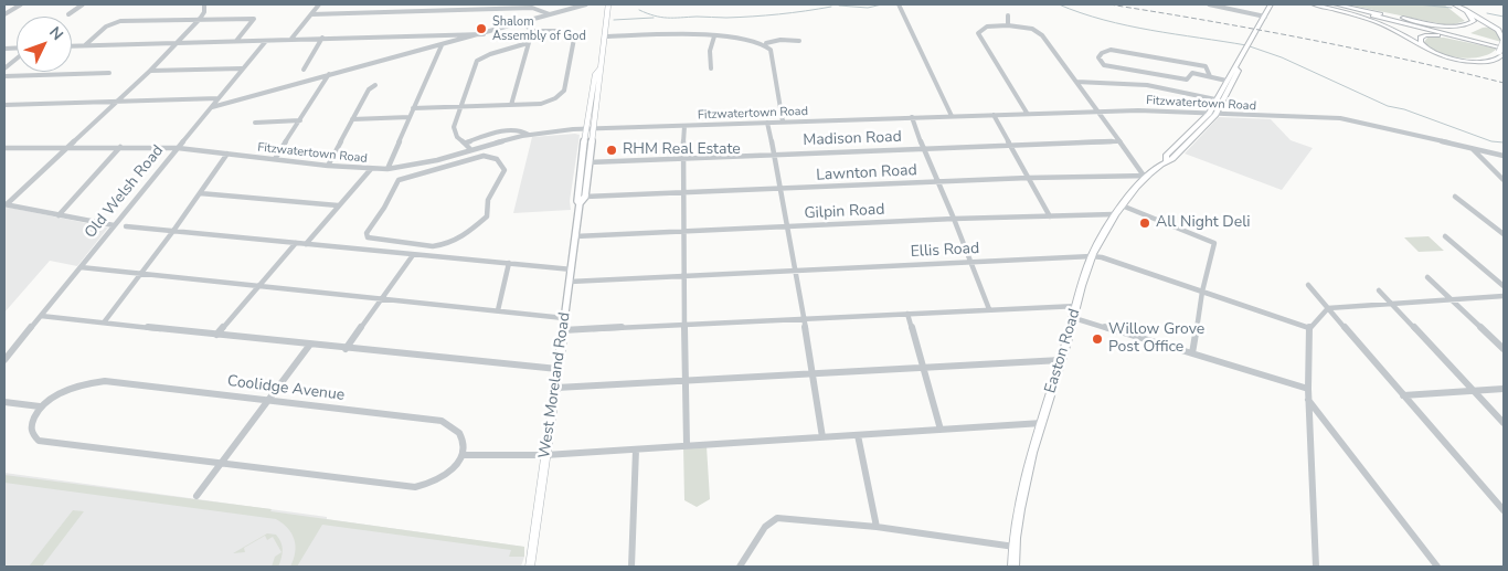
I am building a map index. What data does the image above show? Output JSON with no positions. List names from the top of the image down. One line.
{"streets":{"highway":["Easton Road"],"main road":["West Moreland Road"],"street":["Fitzwatertown Road","Madison Road","Lawnton Road","Old Welsh Road","Gilpin Road","Ellis Road","Coolidge Avenue"]},"crossings":[["Fitzwatertown Road","Old Welsh Road"],["Fitzwatertown Road","Easton Road"],["Fitzwatertown Road","West Moreland Road"],["Madison Road","West Moreland Road"],["Lawnton Road","Easton Road"],["Lawnton Road","West Moreland Road"],["Gilpin Road","Easton Road"],["Gilpin Road","West Moreland Road"],["Ellis Road","Easton Road"],["Ellis Road","West Moreland Road"]],"places":["Shalom Assembly of God","RHM Real Estate","All Night Deli","Willow Grove Post Office"],"north":"top right"}
